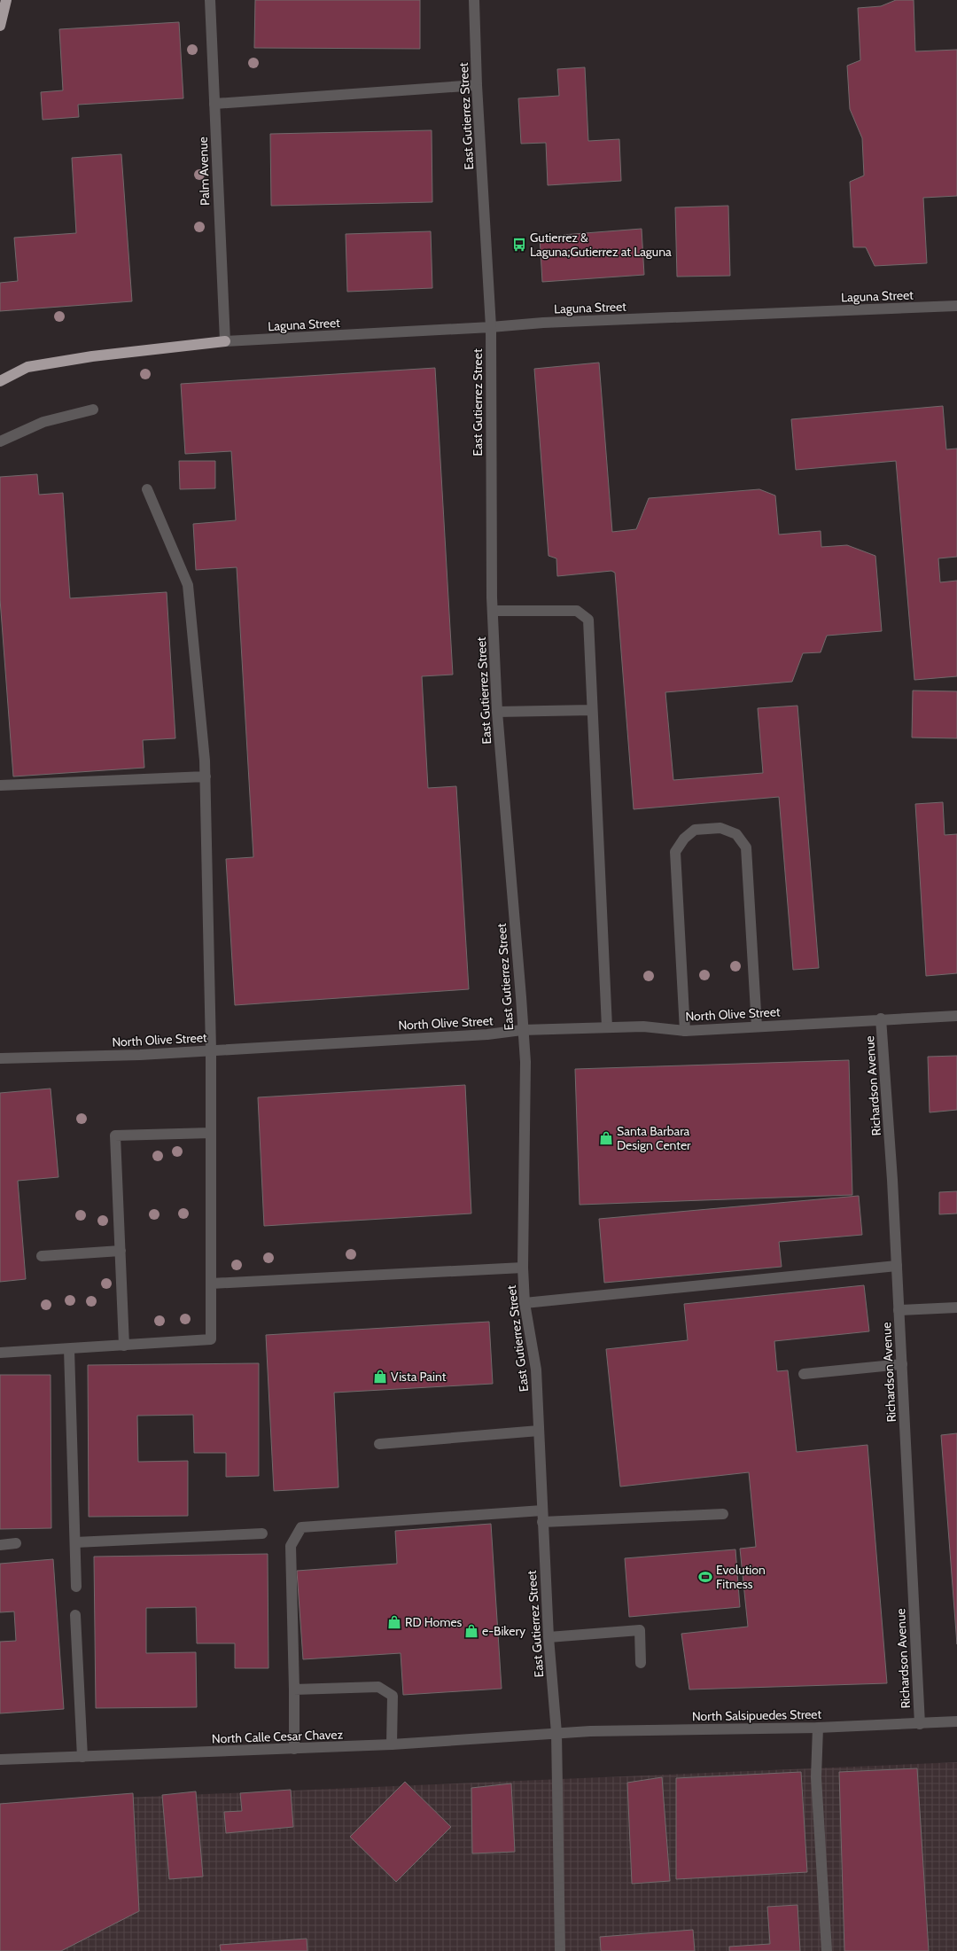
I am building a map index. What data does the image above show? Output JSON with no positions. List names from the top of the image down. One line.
{"streets":{"street":["East Gutierrez Street","Palm Avenue","Laguna Street","North Olive Street","Richardson Avenue","North Salsipuedes Street","North Calle Cesar Chavez"]},"crossings":[["East Gutierrez Street","Laguna Street"],["East Gutierrez Street","North Olive Street"],["East Gutierrez Street","North Salsipuedes Street"],["East Gutierrez Street","North Calle Cesar Chavez"],["Palm Avenue","Laguna Street"],["North Olive Street","Richardson Avenue"],["Richardson Avenue","North Salsipuedes Street"],["North Salsipuedes Street","North Calle Cesar Chavez"]],"places":{"bus stop":["Gutierrez & Laguna;Gutierrez at Laguna"],"shop":["Santa Barbara Design Center","Vista Paint","RD Homes","e-Bikery"],"sports":["Evolution Fitness"]}}
